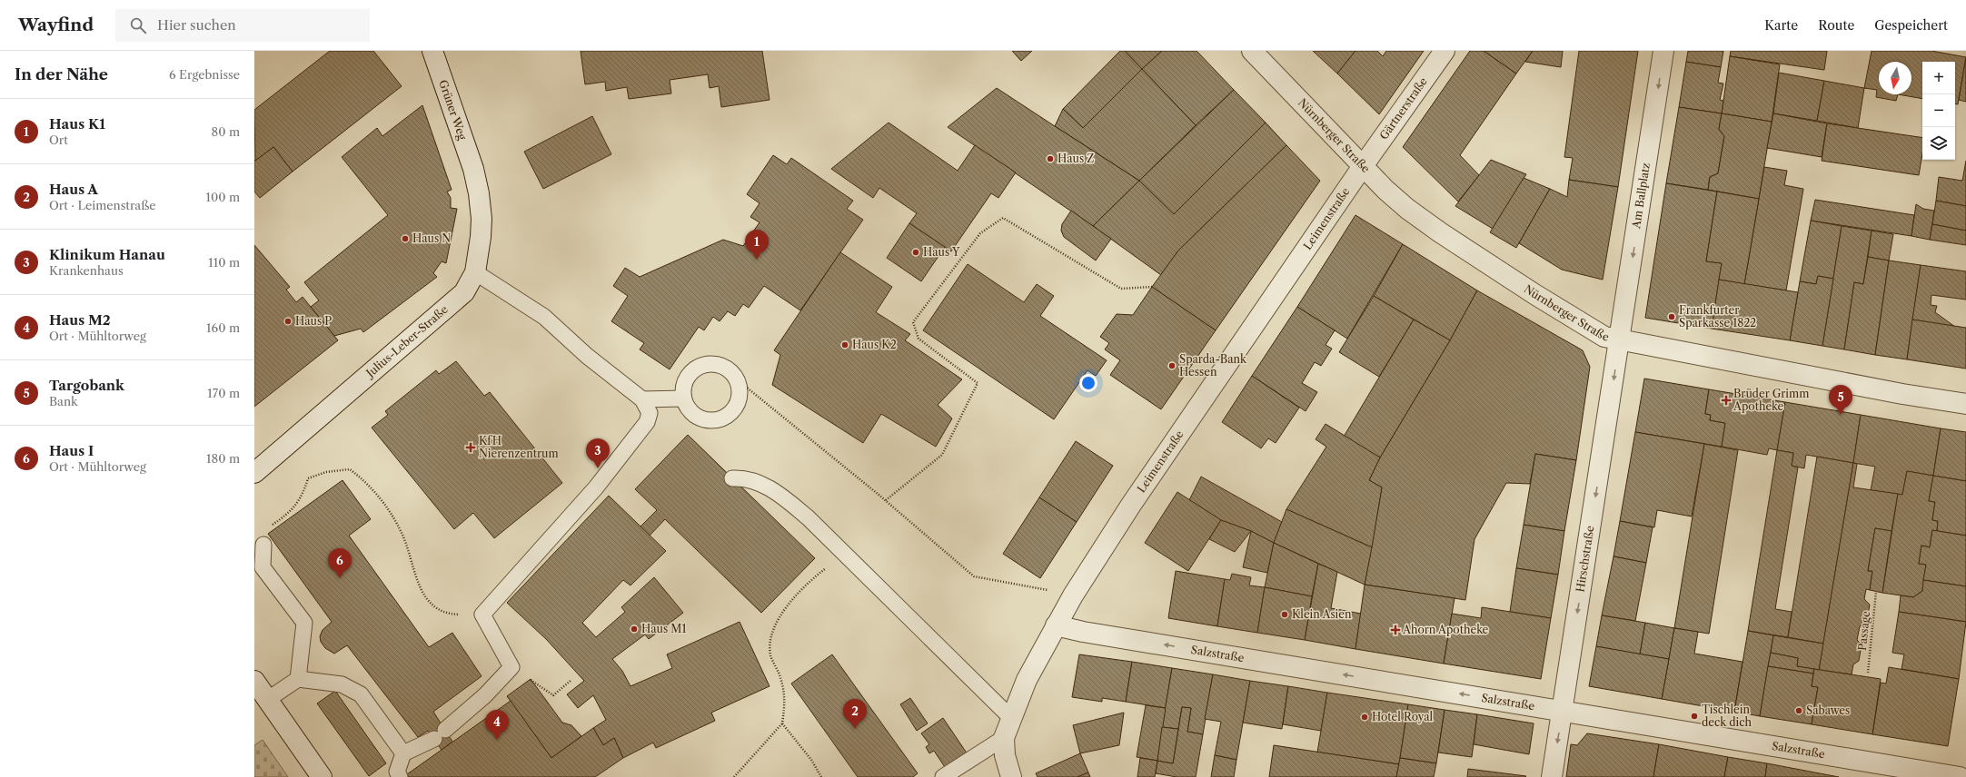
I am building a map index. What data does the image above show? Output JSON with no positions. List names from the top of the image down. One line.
{"streets":{"street":["Gärtnerstraße","Grüner Weg","Nürnberger Straße","Am Ballplatz","Leimenstraße","Julius-Leber-Straße","Hirschstraße","Salzstraße"],"path":["Passage"]},"crossings":[["Gärtnerstraße","Nürnberger Straße"],["Gärtnerstraße","Leimenstraße"],["Grüner Weg","Julius-Leber-Straße"],["Nürnberger Straße","Am Ballplatz"],["Nürnberger Straße","Leimenstraße"],["Nürnberger Straße","Hirschstraße"],["Am Ballplatz","Hirschstraße"],["Leimenstraße","Salzstraße"],["Hirschstraße","Salzstraße"]],"one_way":["Am Ballplatz","Hirschstraße","Salzstraße"],"places":{"other":["Haus Z","Haus N","Haus Y","Frankfurter Sparkasse 1822","Haus P","Haus K2","Sparda-Bank Hessen","Klein Asien","Haus M1","Sabawes","Tischlein deck dich","Hotel Royal"],"health":["Brüder Grimm Apotheke","KfH Nierenzentrum","Ahorn Apotheke"]},"north":"bottom","page":{"header":"Wayfind","search":"Hier suchen","nav":["Karte","Route","Gespeichert"],"heading":["In der Nähe","6 Ergebnisse"],"map_buttons":["+","−"],"list":[{"mark":"1","name":"Haus K1","note":"Ort","value":"80 m"},{"mark":"2","name":"Haus A","note":"Ort · Leimenstraße","value":"100 m"},{"mark":"3","name":"Klinikum Hanau","note":"Krankenhaus","value":"110 m"},{"mark":"4","name":"Haus M2","note":"Ort · Mühltorweg","value":"160 m"},{"mark":"5","name":"Targobank","note":"Bank","value":"170 m"},{"mark":"6","name":"Haus I","note":"Ort · Mühltorweg","value":"180 m"}],"pins":["1","5","3","6","2","4"]}}
